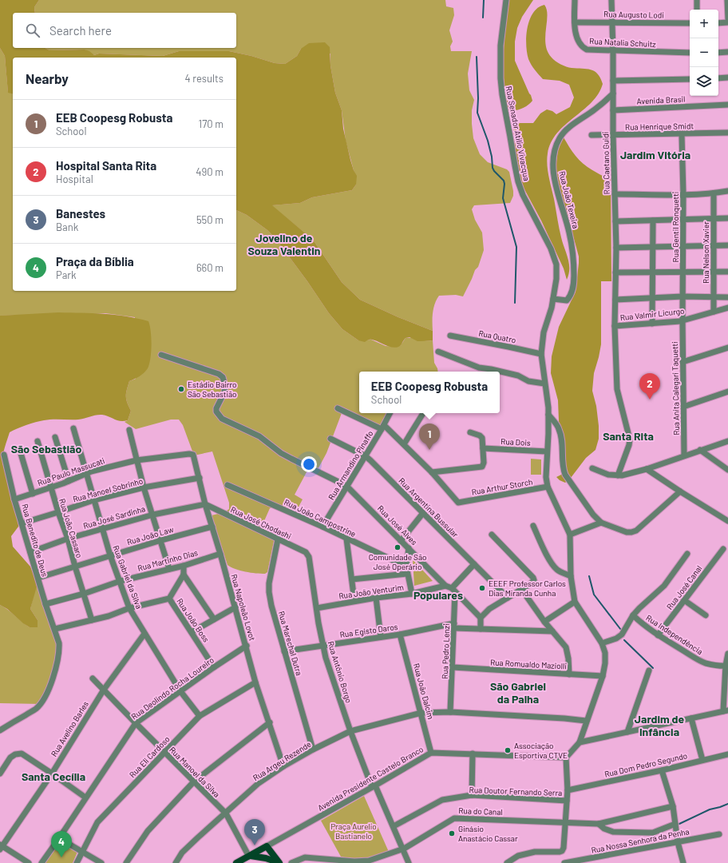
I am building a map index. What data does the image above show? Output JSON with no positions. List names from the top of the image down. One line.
{"streets":{"main road":["Avenida Presidente Castelo Branco"],"street":["Rua Augusto Lodi","Rua Natalia Schuitz","Avenida Brasil","Rua Henrique Smidt","Rua Senador Atilio Vivacqua","Rua Caetano Guidi","Rua João Texeira","Rua Gentil Ronquetti","Rua Nelson Xavier","Rua Valmir Licurgo","Rua Quatro","Rua Anita Calegari Taquetti","Rua Dois","Rua Armandino Pinaffo","Rua Paulo Massucati","Rua Arthur Storch","Rua Manoel Sobrinho","Rua Argentina Bussular","Rua José Sardinha","Rua João Campostrine","Rua José Chodashi","Rua José Alves","Rua João Cassaro","Rua João Law","Rua Benedito de Deus","Rua Martinho Dias","Rua Gabriel da Silva","Rua José Canal","Rua João Venturim","Rua Napoleão Lovot","Rua João Boss","Rua Egisto Daros","Rua Independência","Rua Marechal Dutra","Rua Pedro Lenzi","Rua Romualdo Maziolli","Rua Antônio Borgo","Rua Deolindo Rocha Loureiro","Rua João Dalcim","Rua Avelino Barles","Rua Eli Cardoso","Rua Argeu Rezende","Rua Dom Pedro Segundo","Rua Manoel da Silva","Rua Doutor Fernando Serra","Rua do Canal","Rua Nossa Senhora da Penha"]},"crossings":[["Rua Augusto Lodi","Rua Natalia Schuitz"],["Rua Augusto Lodi","Rua Caetano Guidi"],["Rua Natalia Schuitz","Rua Caetano Guidi"],["Avenida Brasil","Rua Caetano Guidi"],["Rua Henrique Smidt","Rua Caetano Guidi"],["Rua Henrique Smidt","Rua Gentil Ronquetti"],["Rua Senador Atilio Vivacqua","Rua João Texeira"],["Rua Senador Atilio Vivacqua","Rua Quatro"],["Rua Senador Atilio Vivacqua","Rua Dois"],["Rua Senador Atilio Vivacqua","Rua Arthur Storch"],["Rua Senador Atilio Vivacqua","Rua Romualdo Maziolli"],["Rua Senador Atilio Vivacqua","Rua Argeu Rezende"],["Rua Caetano Guidi","Rua João Texeira"],["Rua Caetano Guidi","Rua Valmir Licurgo"],["Rua Gentil Ronquetti","Rua Valmir Licurgo"],["Rua Gentil Ronquetti","Rua Anita Calegari Taquetti"],["Rua Nelson Xavier","Rua Valmir Licurgo"],["Rua Valmir Licurgo","Rua Anita Calegari Taquetti"],["Rua Armandino Pinaffo","Rua Argentina Bussular"],["Rua Armandino Pinaffo","Rua João Campostrine"],["Rua Armandino Pinaffo","Rua José Alves"],["Rua Paulo Massucati","Rua João Cassaro"],["Rua Paulo Massucati","Rua Benedito de Deus"],["Rua Paulo Massucati","Rua Gabriel da Silva"],["Rua Paulo Massucati","Rua Napoleão Lovot"],["Rua Manoel Sobrinho","Rua João Cassaro"],["Rua Manoel Sobrinho","Rua Benedito de Deus"],["Rua Manoel Sobrinho","Rua Gabriel da Silva"],["Rua Manoel Sobrinho","Rua Napoleão Lovot"],["Rua José Sardinha","Rua José Chodashi"],["Rua José Sardinha","Rua João Cassaro"],["Rua José Sardinha","Rua Benedito de Deus"],["Rua José Sardinha","Rua Gabriel da Silva"],["Rua José Sardinha","Rua Napoleão Lovot"],["Rua José Chodashi","Rua Napoleão Lovot"],["Rua José Chodashi","Rua Marechal Dutra"],["Rua José Chodashi","Rua Antônio Borgo"],["Rua José Alves","Rua João Venturim"],["Rua José Alves","Rua Pedro Lenzi"],["Rua João Cassaro","Rua João Law"],["Rua João Cassaro","Rua Martinho Dias"],["Rua João Law","Rua Benedito de Deus"],["Rua João Law","Rua Gabriel da Silva"],["Rua João Law","Rua Napoleão Lovot"],["Rua Benedito de Deus","Rua Martinho Dias"],["Rua Martinho Dias","Rua Gabriel da Silva"],["Rua Martinho Dias","Rua Napoleão Lovot"],["Rua Gabriel da Silva","Rua Deolindo Rocha Loureiro"],["Rua Gabriel da Silva","Rua Avelino Barles"],["Rua Gabriel da Silva","Rua Eli Cardoso"],["Rua José Canal","Rua Independência"],["Rua João Venturim","Rua Antônio Borgo"],["Rua Napoleão Lovot","Rua Deolindo Rocha Loureiro"],["Rua Napoleão Lovot","Rua Eli Cardoso"],["Rua Napoleão Lovot","Rua Argeu Rezende"],["Rua João Boss","Rua Deolindo Rocha Loureiro"],["Rua Egisto Daros","Rua Marechal Dutra"],["Rua Egisto Daros","Rua Pedro Lenzi"],["Rua Egisto Daros","Rua Antônio Borgo"],["Rua Egisto Daros","Rua João Dalcim"],["Rua Marechal Dutra","Rua Argeu Rezende"],["Rua Pedro Lenzi","Rua Romualdo Maziolli"],["Rua Pedro Lenzi","Rua Argeu Rezende"],["Rua Antônio Borgo","Rua Argeu Rezende"],["Rua Antônio Borgo","Avenida Presidente Castelo Branco"],["Rua Antônio Borgo","Rua Doutor Fernando Serra"],["Rua Antônio Borgo","Rua do Canal"],["Rua Deolindo Rocha Loureiro","Rua Manoel da Silva"],["Rua João Dalcim","Rua Argeu Rezende"],["Rua João Dalcim","Avenida Presidente Castelo Branco"],["Rua Avelino Barles","Rua Manoel da Silva"],["Rua Eli Cardoso","Rua Manoel da Silva"],["Rua Argeu Rezende","Rua Manoel da Silva"],["Rua Manoel da Silva","Avenida Presidente Castelo Branco"]],"districts":["Jardim Vitória","Jovelino de Souza Valentin","Santa Rita","São Sebastião","Populares","São Gabriel da Palha","Jardim de Infância","Santa Cecília"],"parks":["Praça Aurelio Bastianelo"],"places":["Estádio Bairro São Sebastião","Comunidade São José Operário","EEEF Professor Carlos Dias Miranda Cunha","Associação Esportiva CTVE","Ginásio Anastácio Cassar"],"page":{"map_buttons":["+","−"],"search":"Search here","heading":["Nearby","4 results"],"list":[{"mark":"1","name":"EEB Coopesg Robusta","note":"School","value":"170 m"},{"mark":"2","name":"Hospital Santa Rita","note":"Hospital","value":"490 m"},{"mark":"3","name":"Banestes","note":"Bank","value":"550 m"},{"mark":"4","name":"Praça da Bíblia","note":"Park","value":"660 m"}],"popup":["EEB Coopesg Robusta","School"],"pins":["2","1","3","4"]}}
